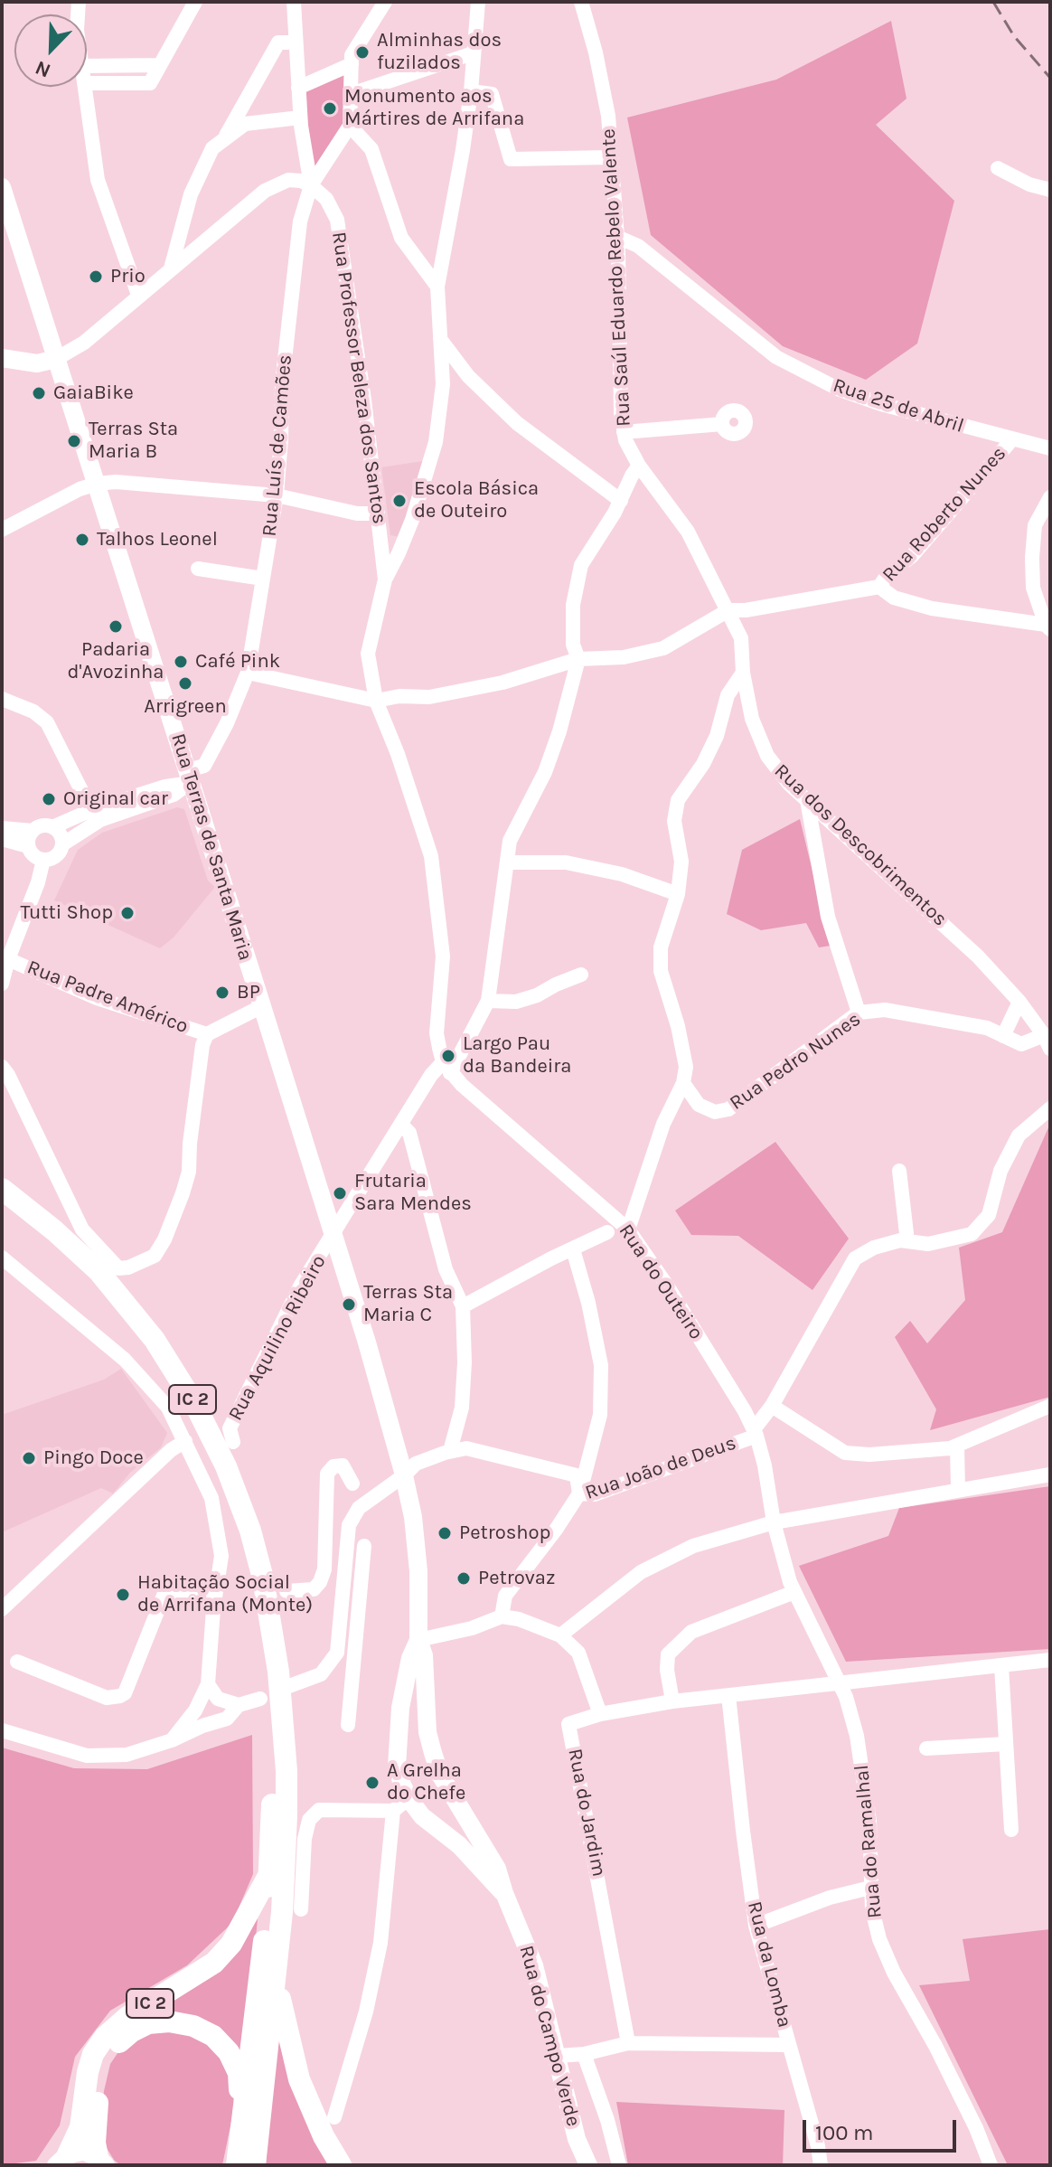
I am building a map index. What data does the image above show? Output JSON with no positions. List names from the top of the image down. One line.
{"streets":{"highway":["IC 2"],"main road":["Rua Terras de Santa Maria","Rua do Campo Verde"],"street":["Rua Saúl Eduardo Rebelo Valente","Rua Professor Beleza dos Santos","Rua 25 de Abril","Rua Luís de Camões","Rua Roberto Nunes","Rua dos Descobrimentos","Rua Padre Américo","Rua Pedro Nunes","Rua do Outeiro","Rua Aquilino Ribeiro","Rua João de Deus","Rua do Jardim","Rua do Ramalhal","Rua da Lomba"]},"crossings":[["Rua Saúl Eduardo Rebelo Valente","Rua 25 de Abril"],["Rua Saúl Eduardo Rebelo Valente","Rua dos Descobrimentos"],["Rua Professor Beleza dos Santos","Rua Luís de Camões"],["Rua 25 de Abril","Rua Roberto Nunes"],["Rua Luís de Camões","Rua Roberto Nunes"],["Rua Luís de Camões","Rua Terras de Santa Maria"],["Rua Roberto Nunes","Rua dos Descobrimentos"],["Rua dos Descobrimentos","Rua Pedro Nunes"],["Rua Terras de Santa Maria","Rua Aquilino Ribeiro"],["Rua Terras de Santa Maria","Rua do Campo Verde"],["Rua do Outeiro","Rua Aquilino Ribeiro"],["Rua do Outeiro","Rua João de Deus"],["Rua do Outeiro","Rua do Ramalhal"],["Rua do Jardim","Rua do Ramalhal"],["Rua do Jardim","Rua da Lomba"],["Rua da Lomba","Rua do Campo Verde"]],"places":["Alminhas dos fuzilados","Monumento aos Mártires de Arrifana","Prio","GaiaBike","Terras Stª Maria B","Escola Básica de Outeiro","Talhos Leonel","Padaria d'Avozinha","Café Pink","Arrigreen","Original car","Tutti Shop","BP","Largo Pau da Bandeira","Frutaria Sara Mendes","Terras Stª Maria C","Pingo Doce","Petroshop","Petrovaz","Habitação Social de Arrifana (Monte)","A Grelha do Chefe"],"scale_bar":"100 m","north":"bottom left"}
